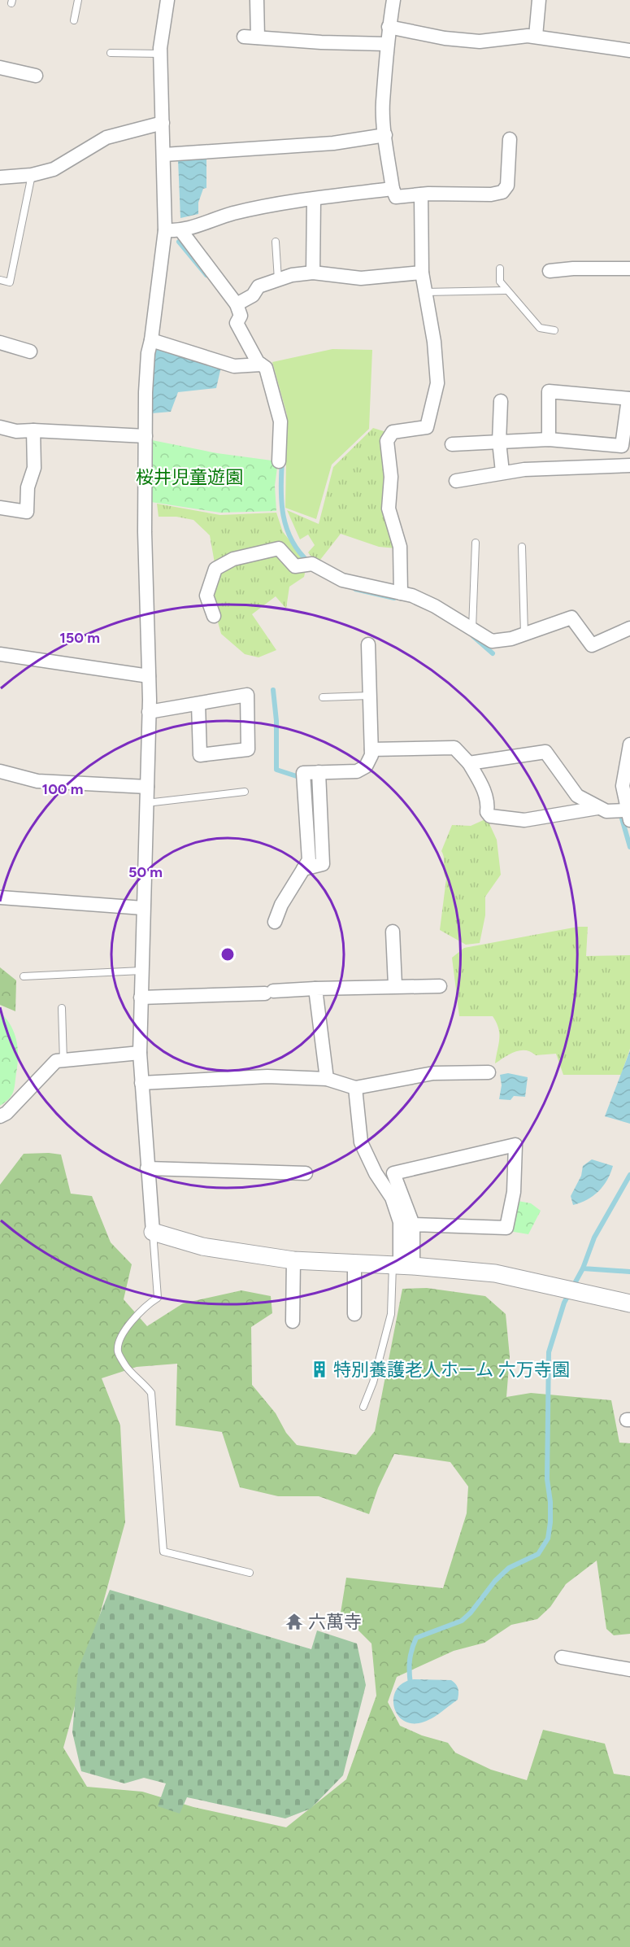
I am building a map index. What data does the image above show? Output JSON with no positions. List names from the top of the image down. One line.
{"parks":["桜井児童遊園"],"places":{"building":["特別養護老人ホーム 六万寺園"],"temple":["六萬寺"]},"rings":["150 m","100 m","50 m"]}
